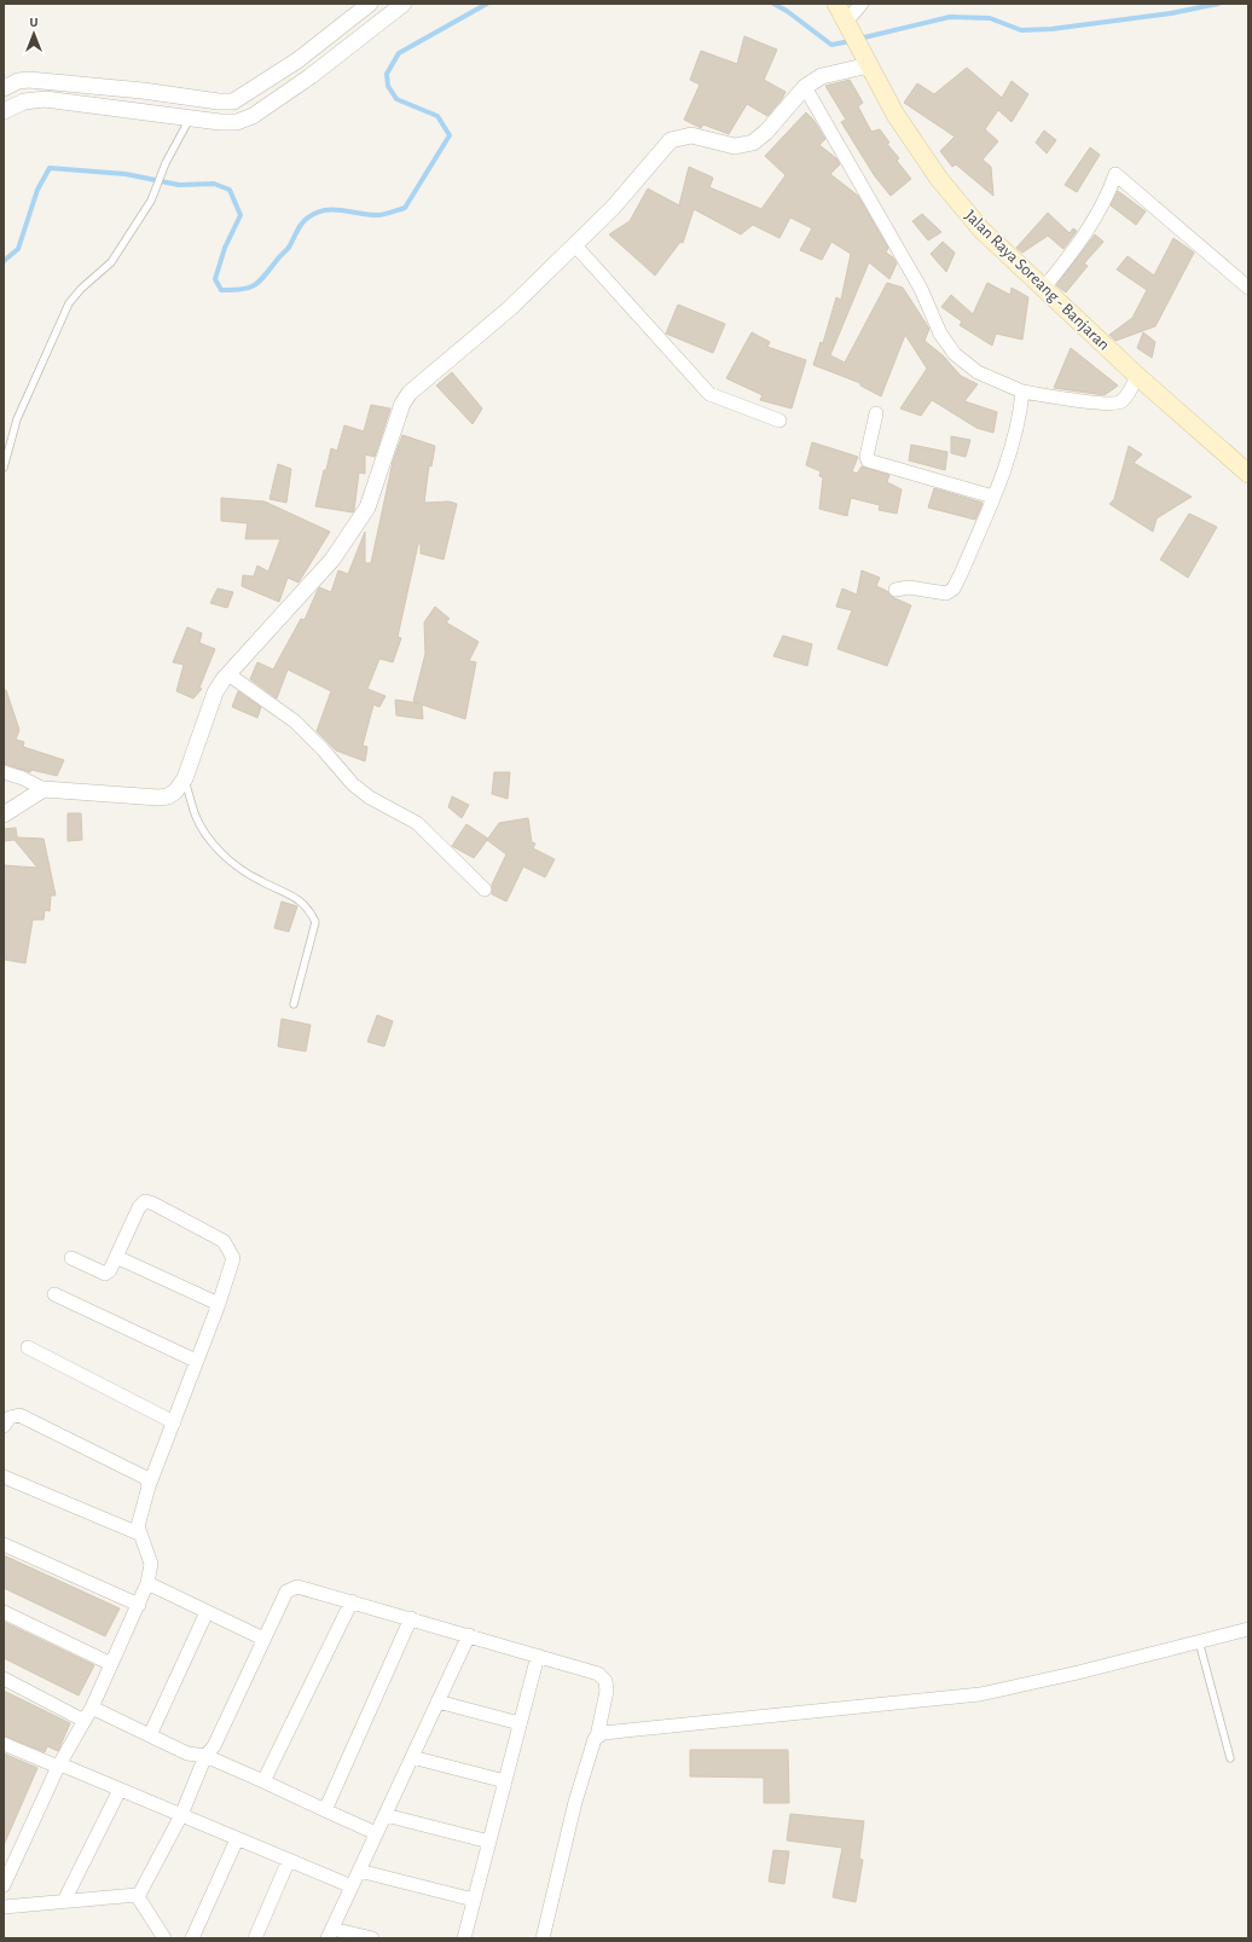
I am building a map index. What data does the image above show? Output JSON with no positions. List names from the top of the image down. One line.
{"streets":{"main road":["Jalan Raya Soreang - Banjaran"]},"north":"top"}
